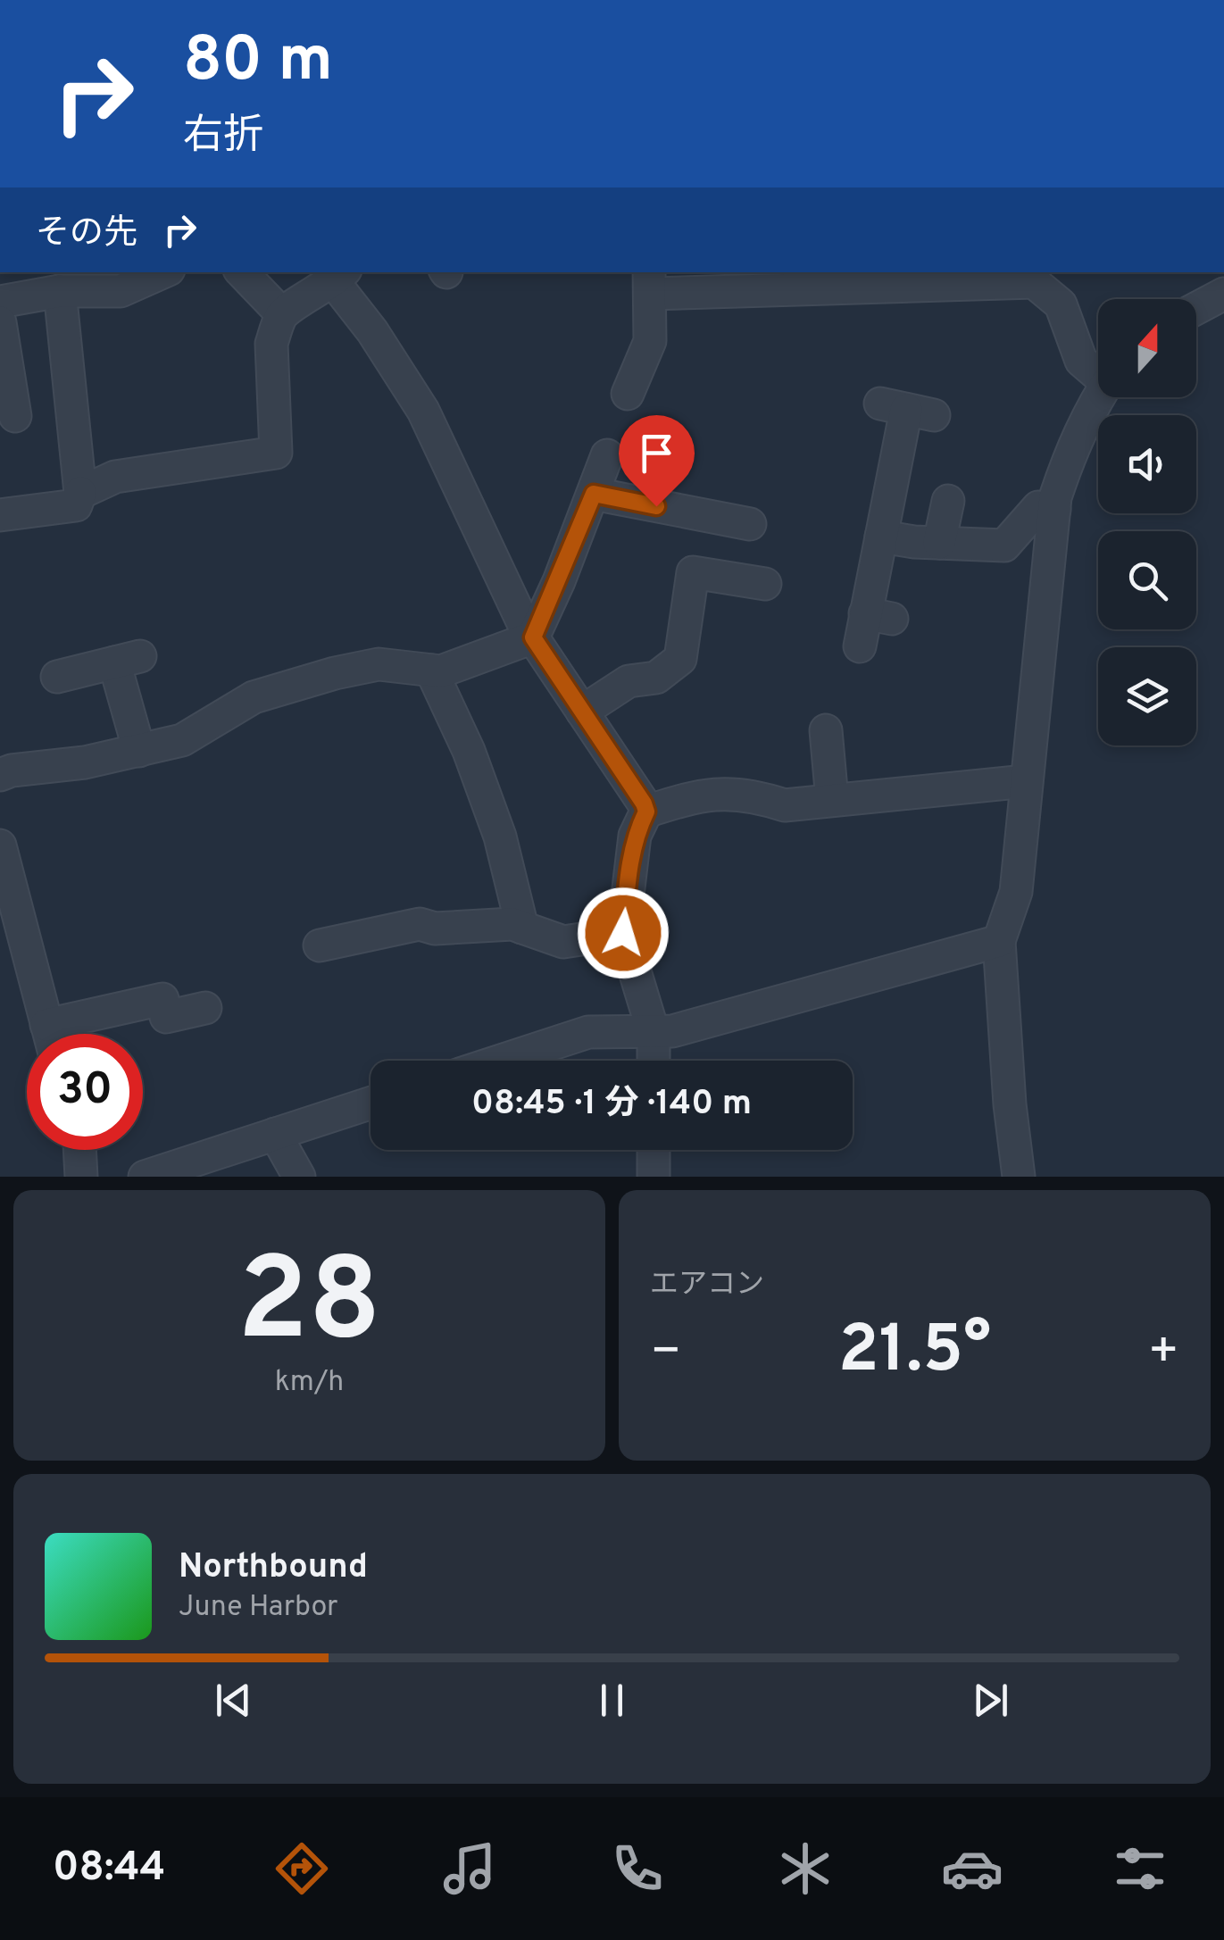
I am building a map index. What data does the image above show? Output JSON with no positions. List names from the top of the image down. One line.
{"north":"top","page":{"turn":["80 m","右折"],"then":"その先","limit":"30","trip":"08:45 · 1 分 · 140 m","tile":[["28","km/h"],"エアコン"],"heat":["−","21.5°","+"],"song":["Northbound","June Harbor"],"tabs":"08:44"}}
